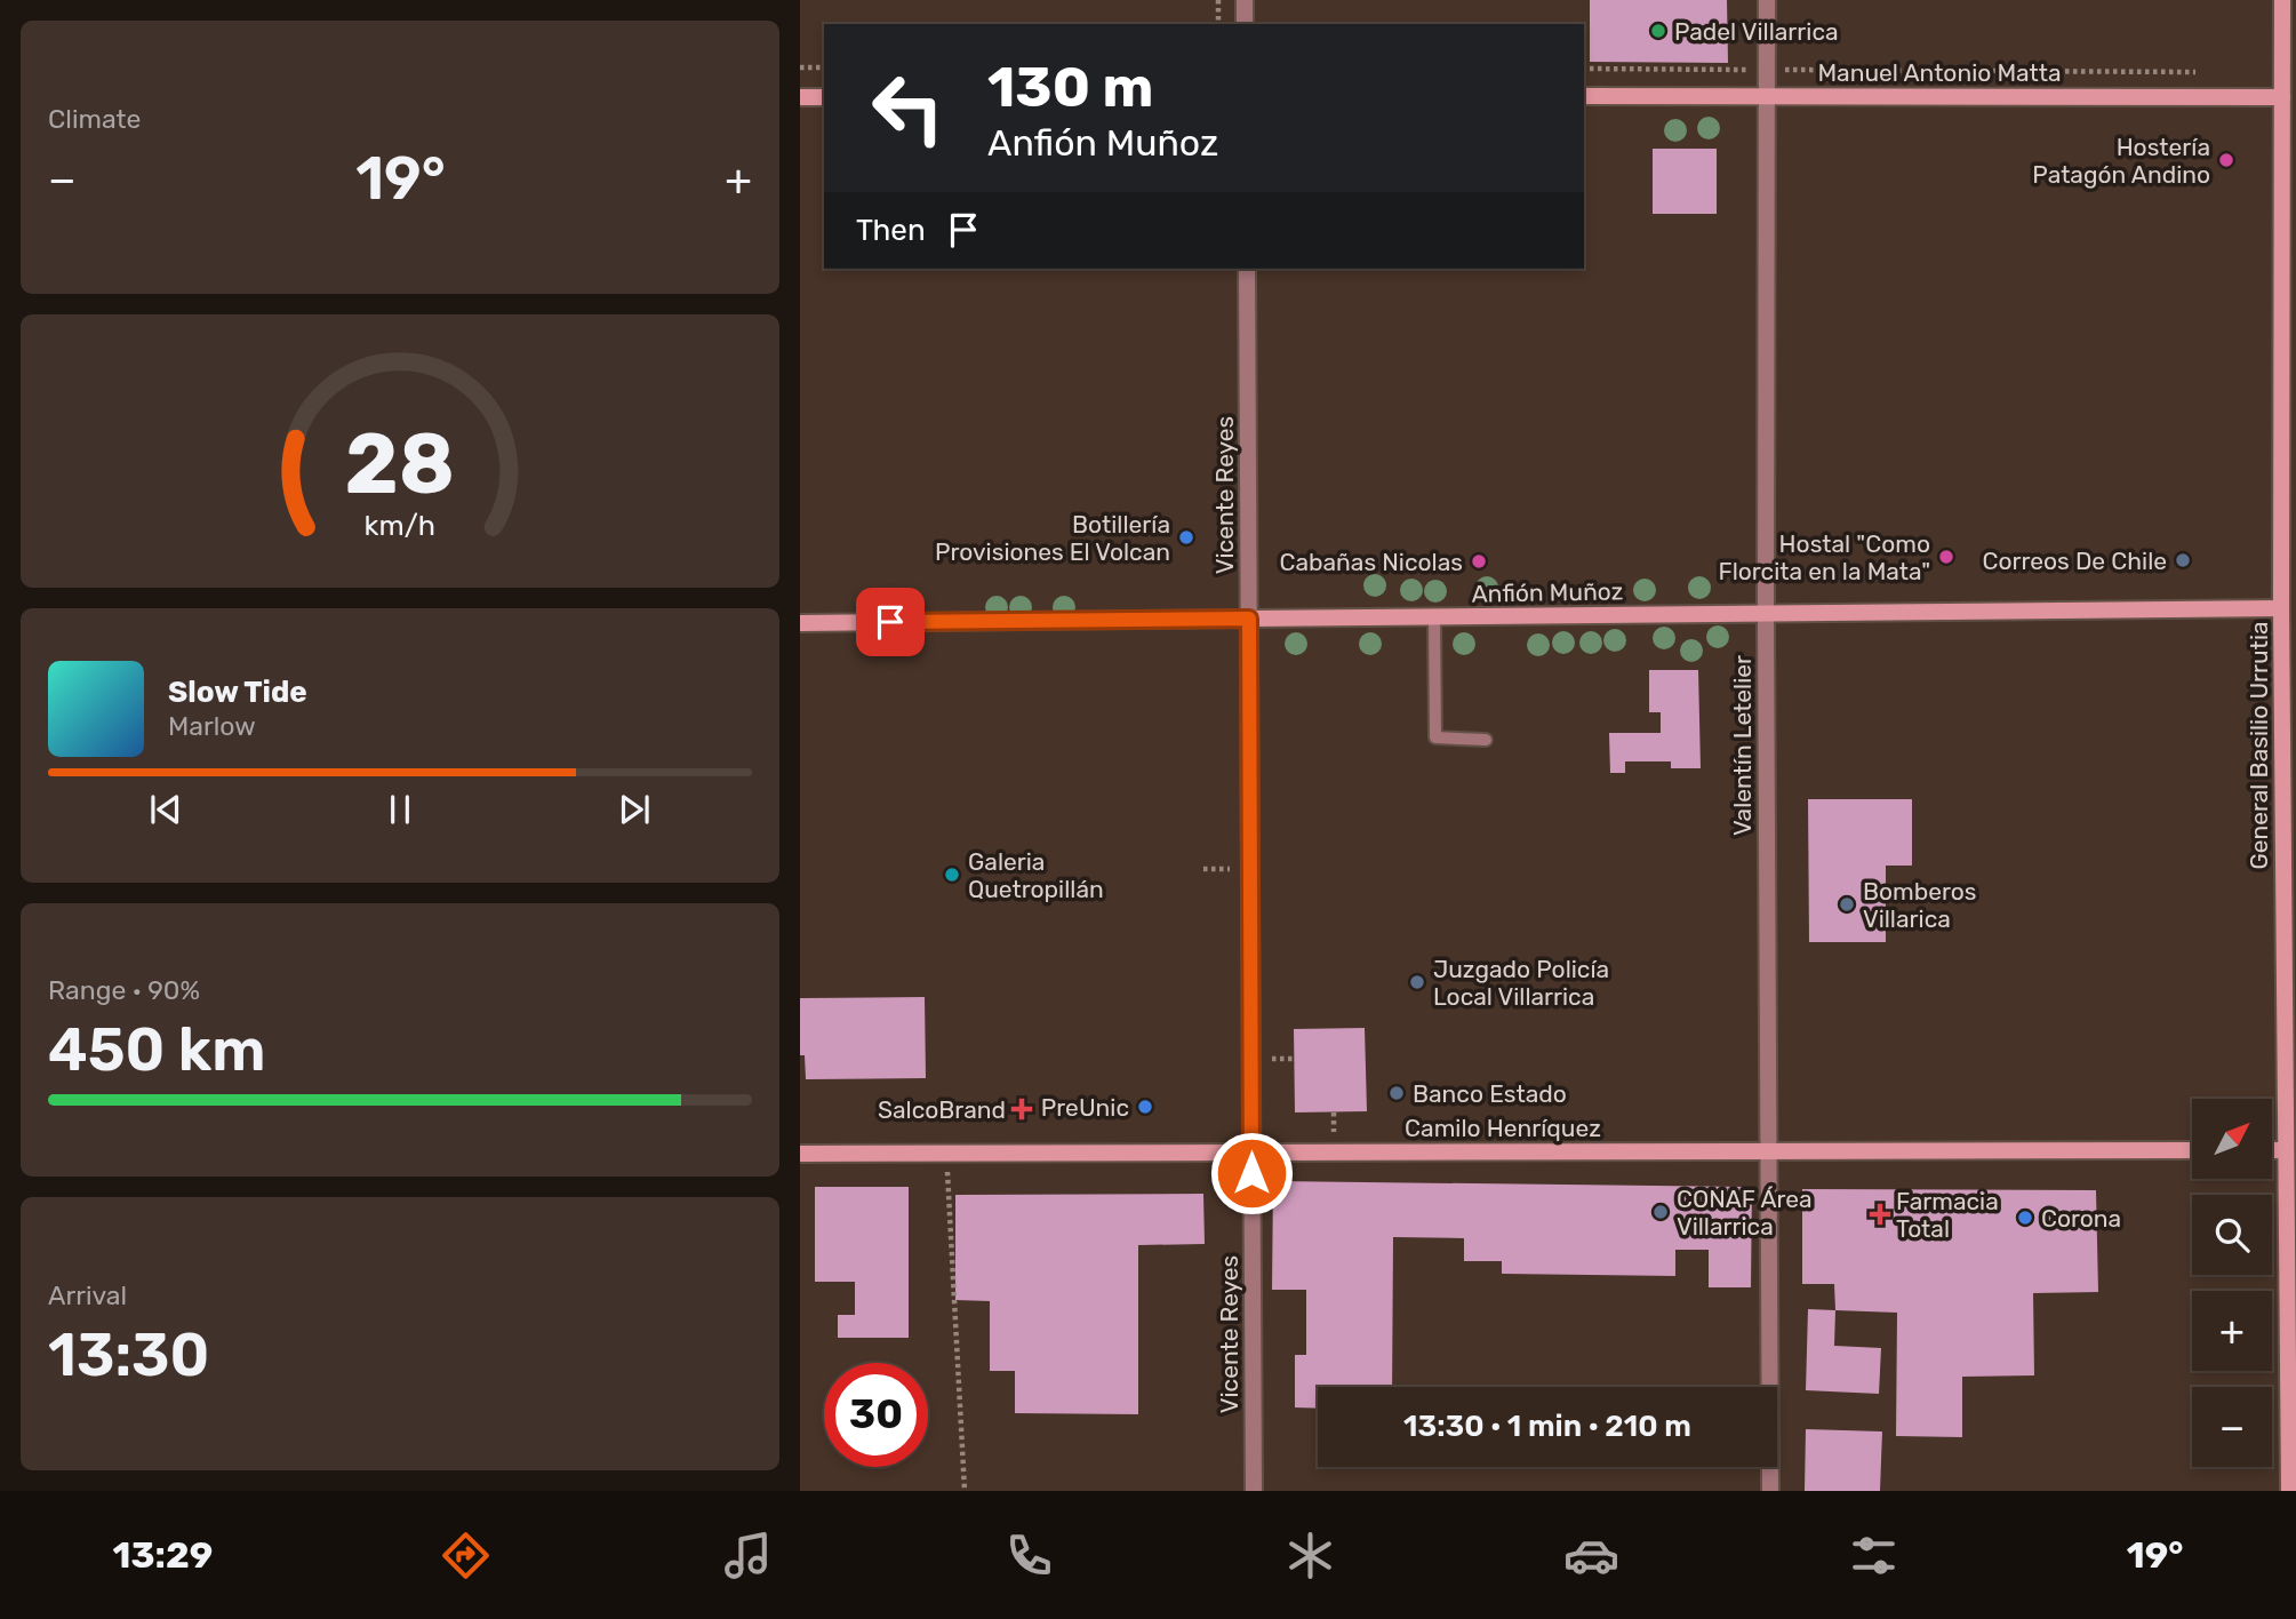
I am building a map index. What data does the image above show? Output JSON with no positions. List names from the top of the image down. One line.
{"streets":{"main road":["Manuel Antonio Matta","Anfión Muñoz","General Basilio Urrutia","Camilo Henríquez"],"street":["Vicente Reyes","Valentín Letelier"]},"crossings":[["Manuel Antonio Matta","Valentín Letelier"],["Manuel Antonio Matta","General Basilio Urrutia"],["Vicente Reyes","Anfión Muñoz"],["Vicente Reyes","Camilo Henríquez"],["Anfión Muñoz","Valentín Letelier"],["Anfión Muñoz","General Basilio Urrutia"],["Valentín Letelier","Camilo Henríquez"]],"places":{"other":["Padel Villarrica","Hostería Patagón Andino","Botillería Provisiones El Volcan","Hostal \"Como Florcita en la Mata\"","Correos De Chile","Cabañas Nicolas","Galeria Quetropillán","Bomberos Villarica","Juzgado Policía Local Villarrica","Banco Estado","PreUnic","CONAF Área Villarrica","Corona"],"health":["SalcoBrand","Farmacia Total"]},"north":"top right","page":{"tile":["Climate",["Range · 90%","450 km"],["Arrival","13:30"]],"turn":["130 m","Anfión Muñoz"],"heat":["−","19°","+"],"then":"Then","song":["Slow Tide","Marlow"],"map_buttons":["+","−"],"limit":"30","trip":"13:30 · 1 min · 210 m","tabs":["13:29","19°"],"gauge":["28","km/h"]}}
